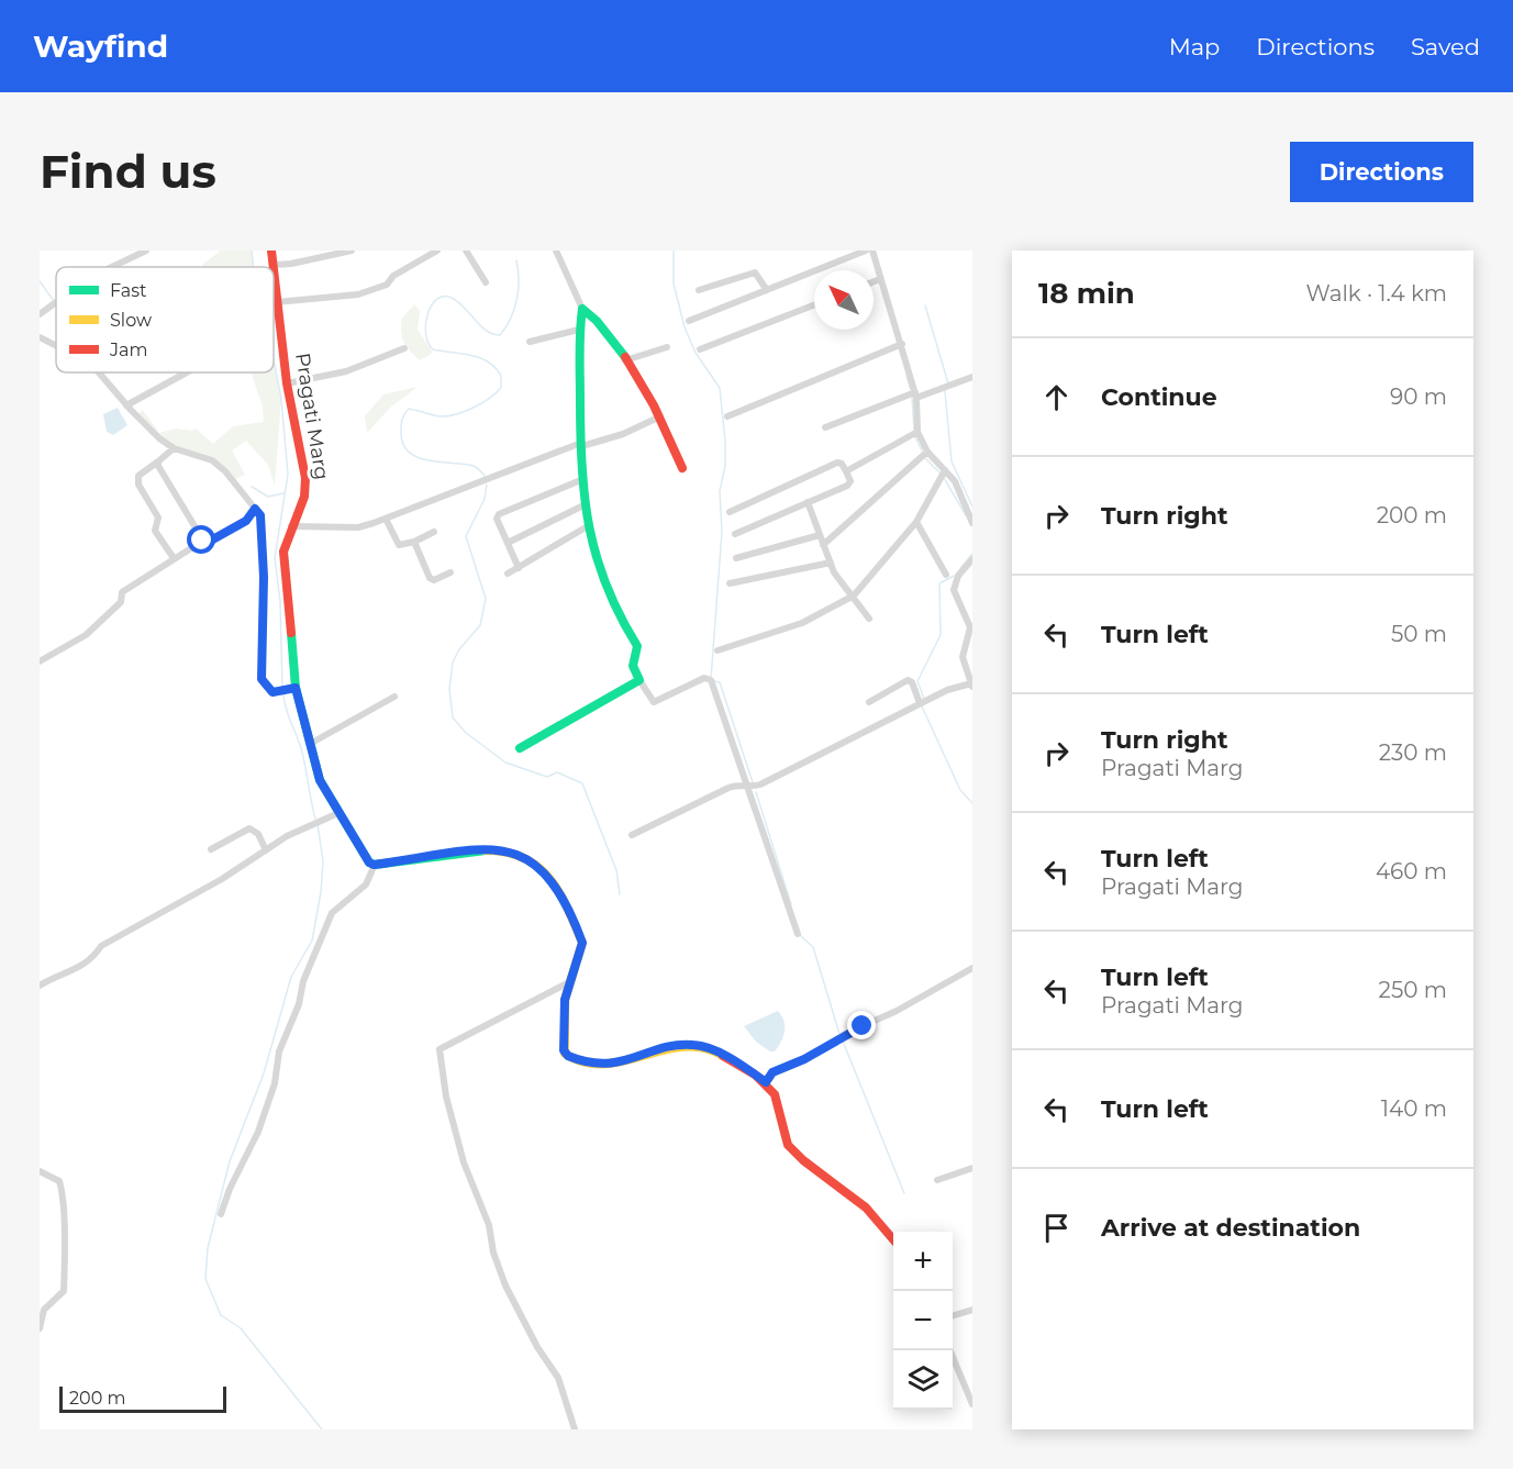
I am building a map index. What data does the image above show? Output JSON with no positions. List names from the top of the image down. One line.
{"streets":{"street":["Pragati Marg"]},"legend":["Fast","Slow","Jam"],"scale_bar":"200 m","north":"top left","page":{"header":"Wayfind","nav":["Map","Directions","Saved"],"buttons":"Directions","title":"Find us","heading":["18 min","Walk · 1.4 km"],"list":[["Continue","90 m"],["Turn right","200 m"],["Turn left","50 m"],["Turn right","Pragati Marg","230 m"],["Turn left","Pragati Marg","460 m"],["Turn left","Pragati Marg","250 m"],["Turn left","140 m"],"Arrive at destination"],"map_buttons":["+","−"],"scale":"200 m"}}
